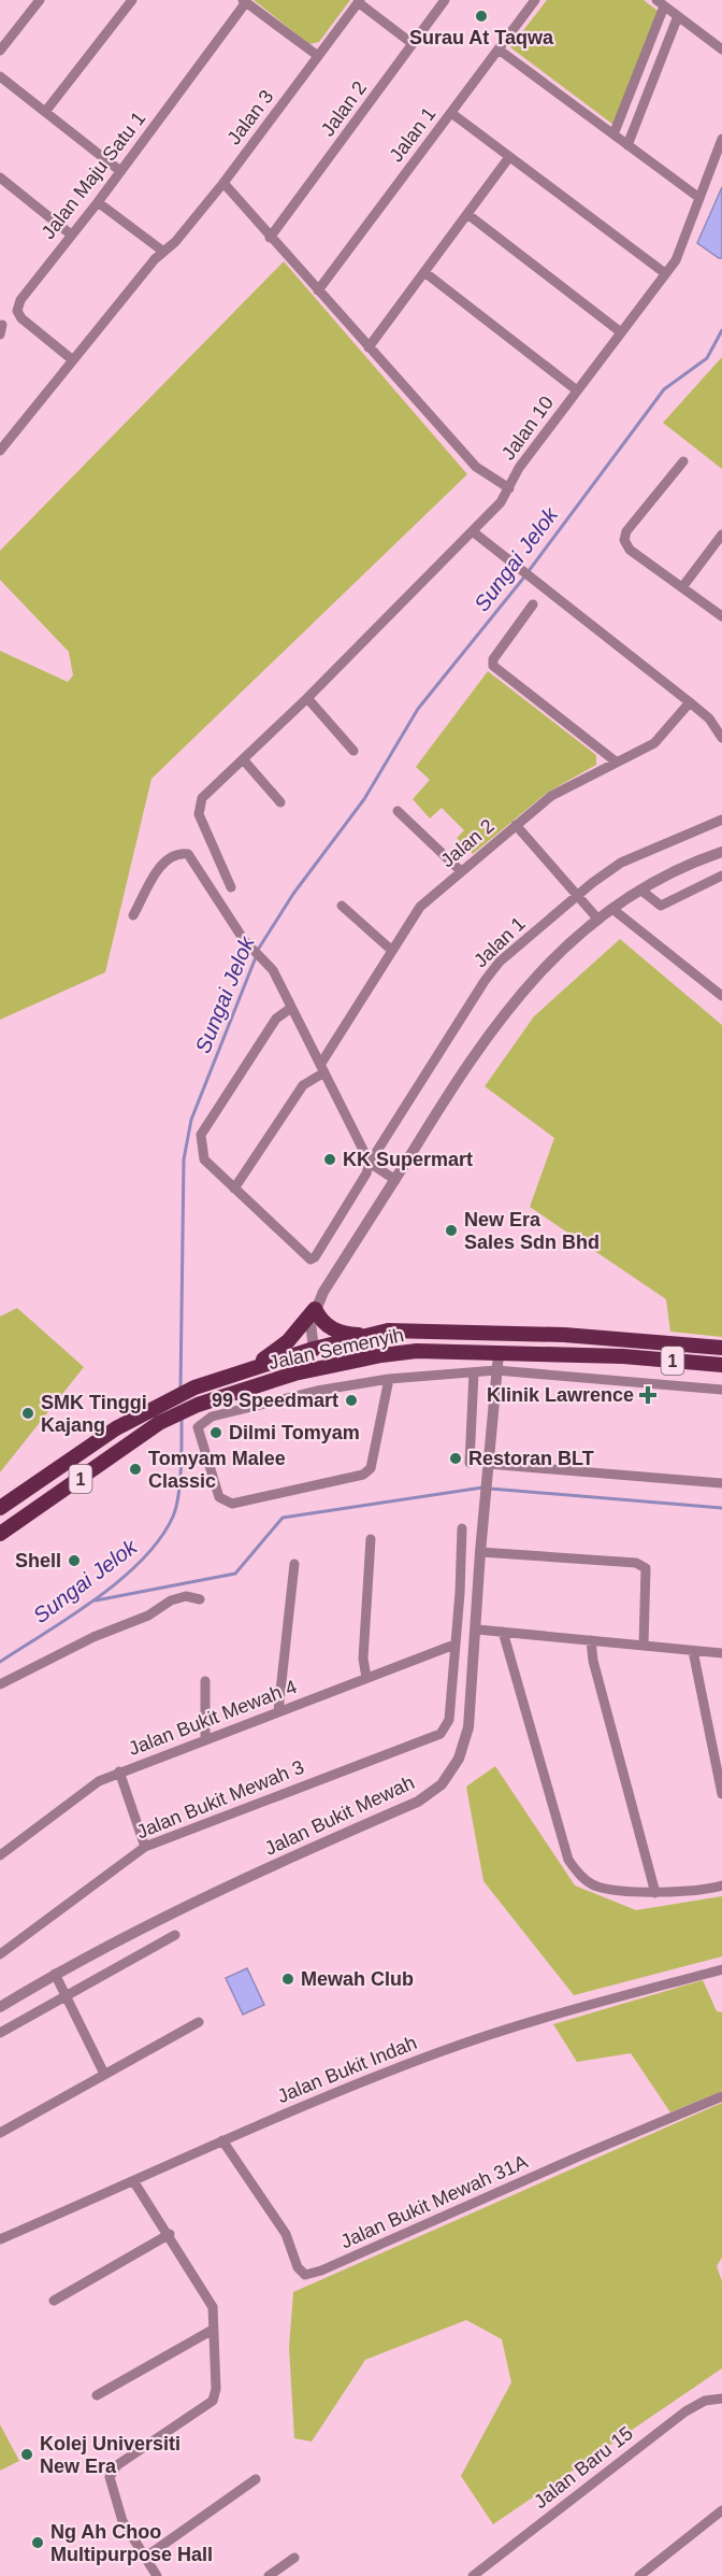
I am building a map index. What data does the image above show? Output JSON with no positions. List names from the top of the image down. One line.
{"streets":{"main road":["Jalan Semenyih","1"],"street":["Jalan 2","Jalan 3","Jalan 1","Jalan Maju Satu 1","Jalan 10","Jalan Bukit Mewah 4","Jalan Bukit Mewah 3","Jalan Bukit Mewah","Jalan Bukit Indah","Jalan Bukit Mewah 31A","Jalan Baru 15"]},"crossings":[["Jalan 3","Jalan Maju Satu 1"],["Jalan Semenyih","Jalan Bukit Mewah"],["Jalan Bukit Mewah 4","Jalan Bukit Mewah 3"],["Jalan Bukit Indah","Jalan Bukit Mewah 31A"]],"water":["Sungai Jelok"],"places":{"other":["Surau At Taqwa","KK Supermart","New Era Sales Sdn Bhd","99 Speedmart","SMK Tinggi Kajang","Dilmi Tomyam","Restoran BLT","Tomyam Malee Classic","Shell","Mewah Club","Kolej Universiti New Era","Ng Ah Choo Multipurpose Hall"],"health":["Klinik Lawrence"]}}
